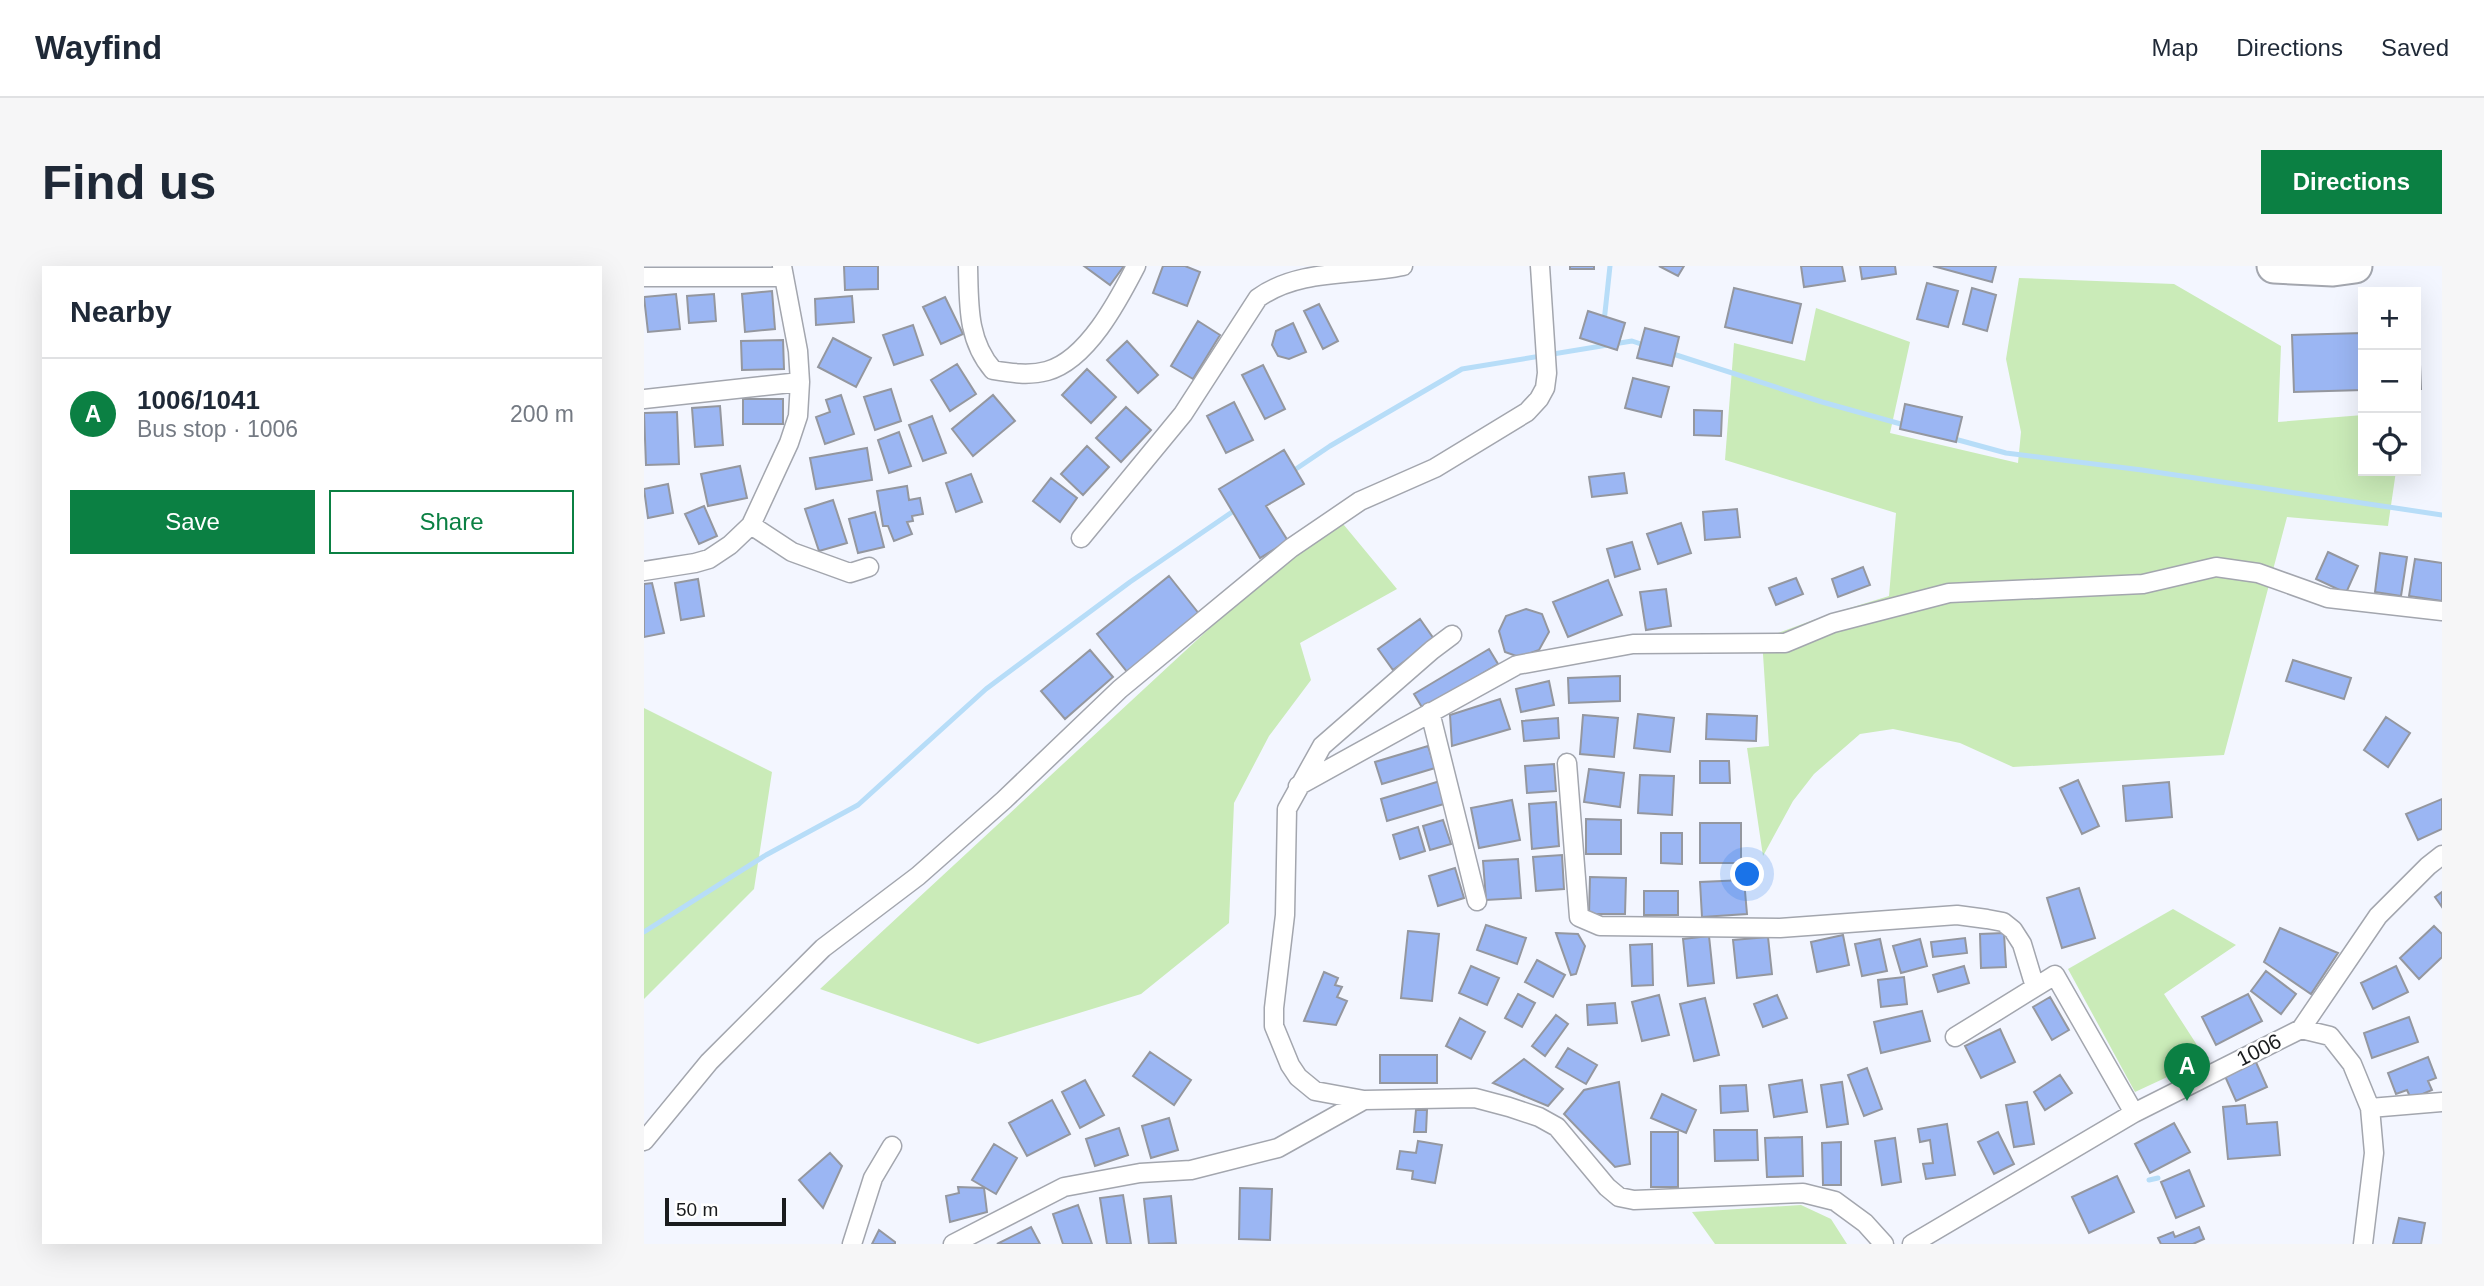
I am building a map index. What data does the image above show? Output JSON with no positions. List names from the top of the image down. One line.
{"streets":{"street":["1006"]},"scale_bar":"50 m","page":{"header":"Wayfind","nav":["Map","Directions","Saved"],"buttons":["Directions",["Save","Share"]],"title":"Find us","heading":"Nearby","map_buttons":["+","−"],"list":[{"mark":"A","name":"1006/1041","note":"Bus stop · 1006","value":"200 m"}],"pins":"A","scale":"50 m"}}
